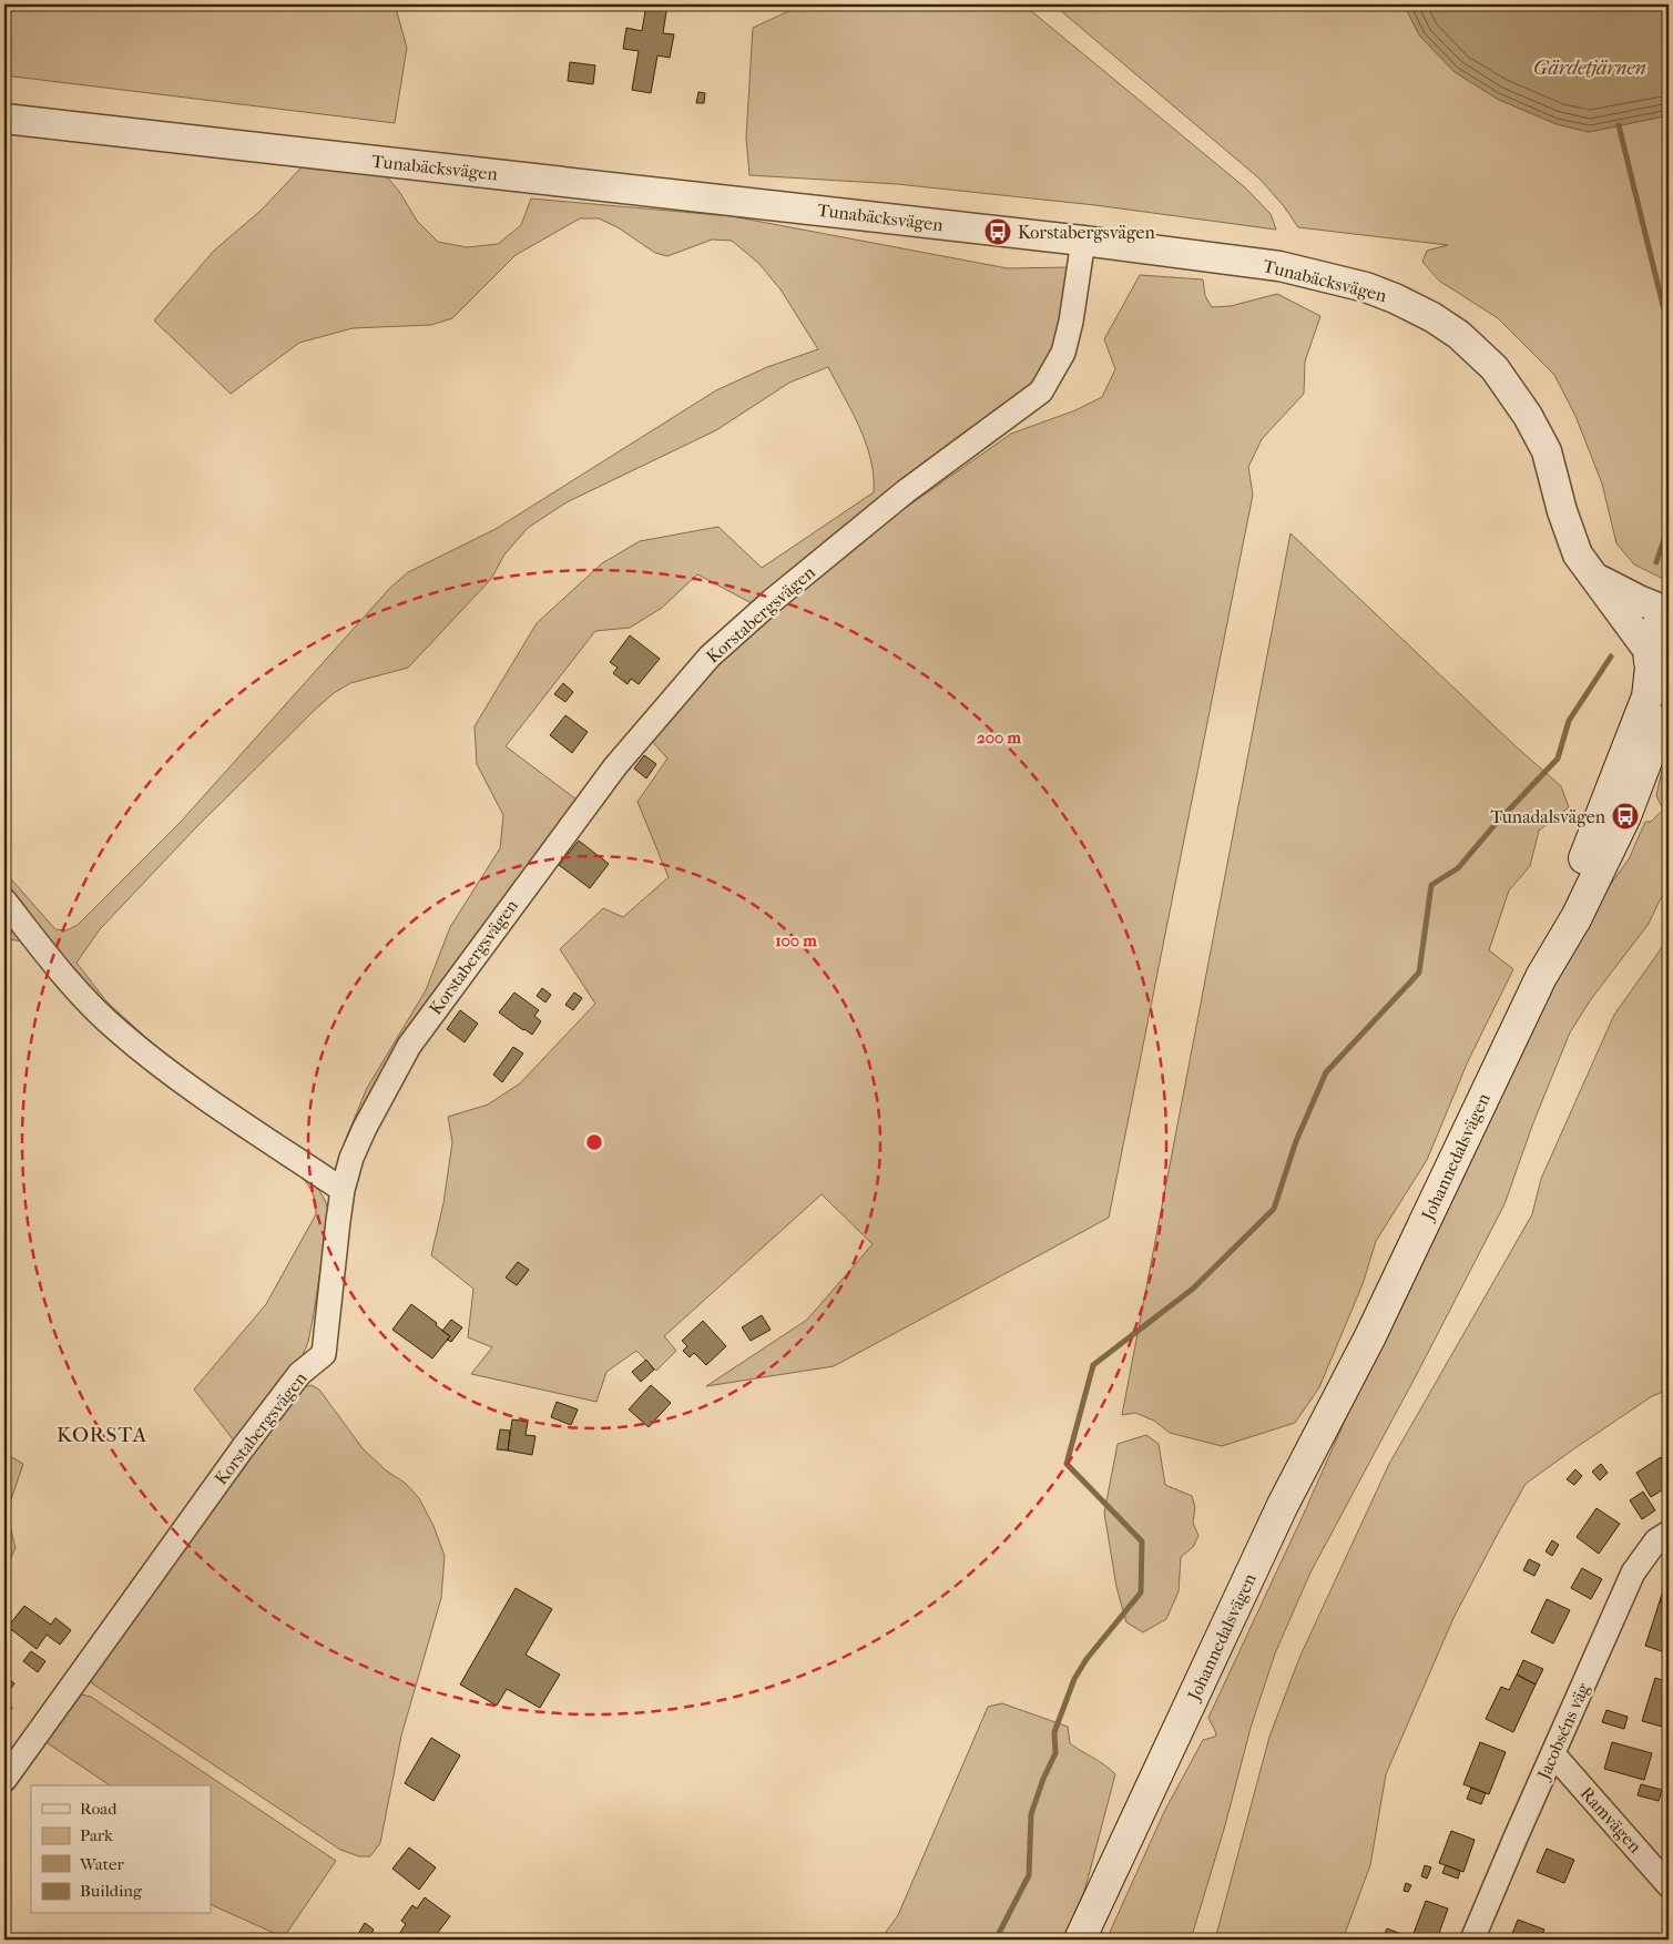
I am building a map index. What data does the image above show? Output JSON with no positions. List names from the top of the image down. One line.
{"streets":{"main road":["Johannedalsvägen"],"street":["Tunabäcksvägen","Korstabergsvägen","Jacobséns väg","Ramvägen"]},"crossings":[["Tunabäcksvägen","Korstabergsvägen"],["Tunabäcksvägen","Johannedalsvägen"],["Jacobséns väg","Ramvägen"]],"districts":["KORSTA"],"water":["Gärdetjärnen"],"places":{"bus stop":["Korstabergsvägen","Tunadalsvägen"]},"legend":["Road","Park","Water","Building"],"rings":["200 m","100 m"]}
